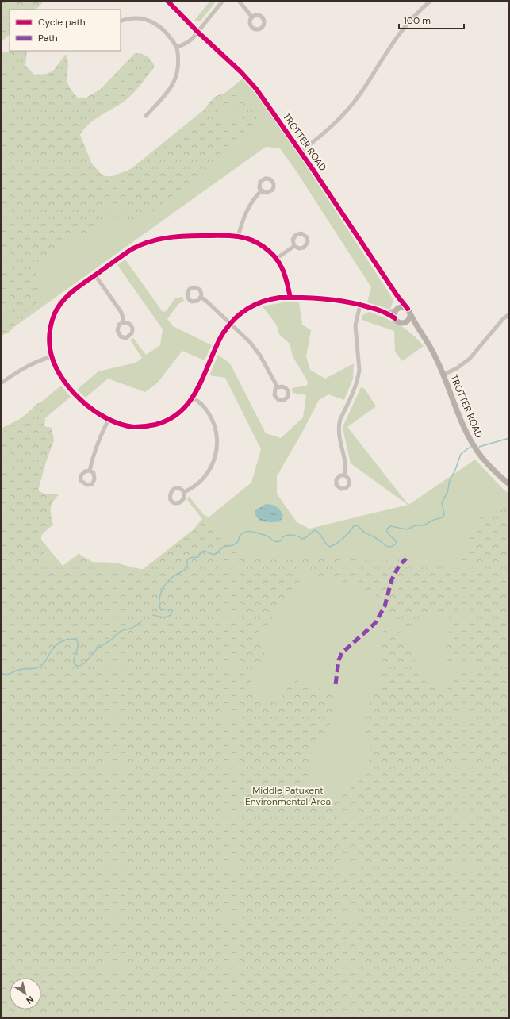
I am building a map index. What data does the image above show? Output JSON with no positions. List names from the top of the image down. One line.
{"streets":{"street":["TROTTER ROAD"]},"parks":["Middle Patuxent Environmental Area"],"legend":["Cycle path","Path"],"scale_bar":"100 m","north":"bottom right"}
